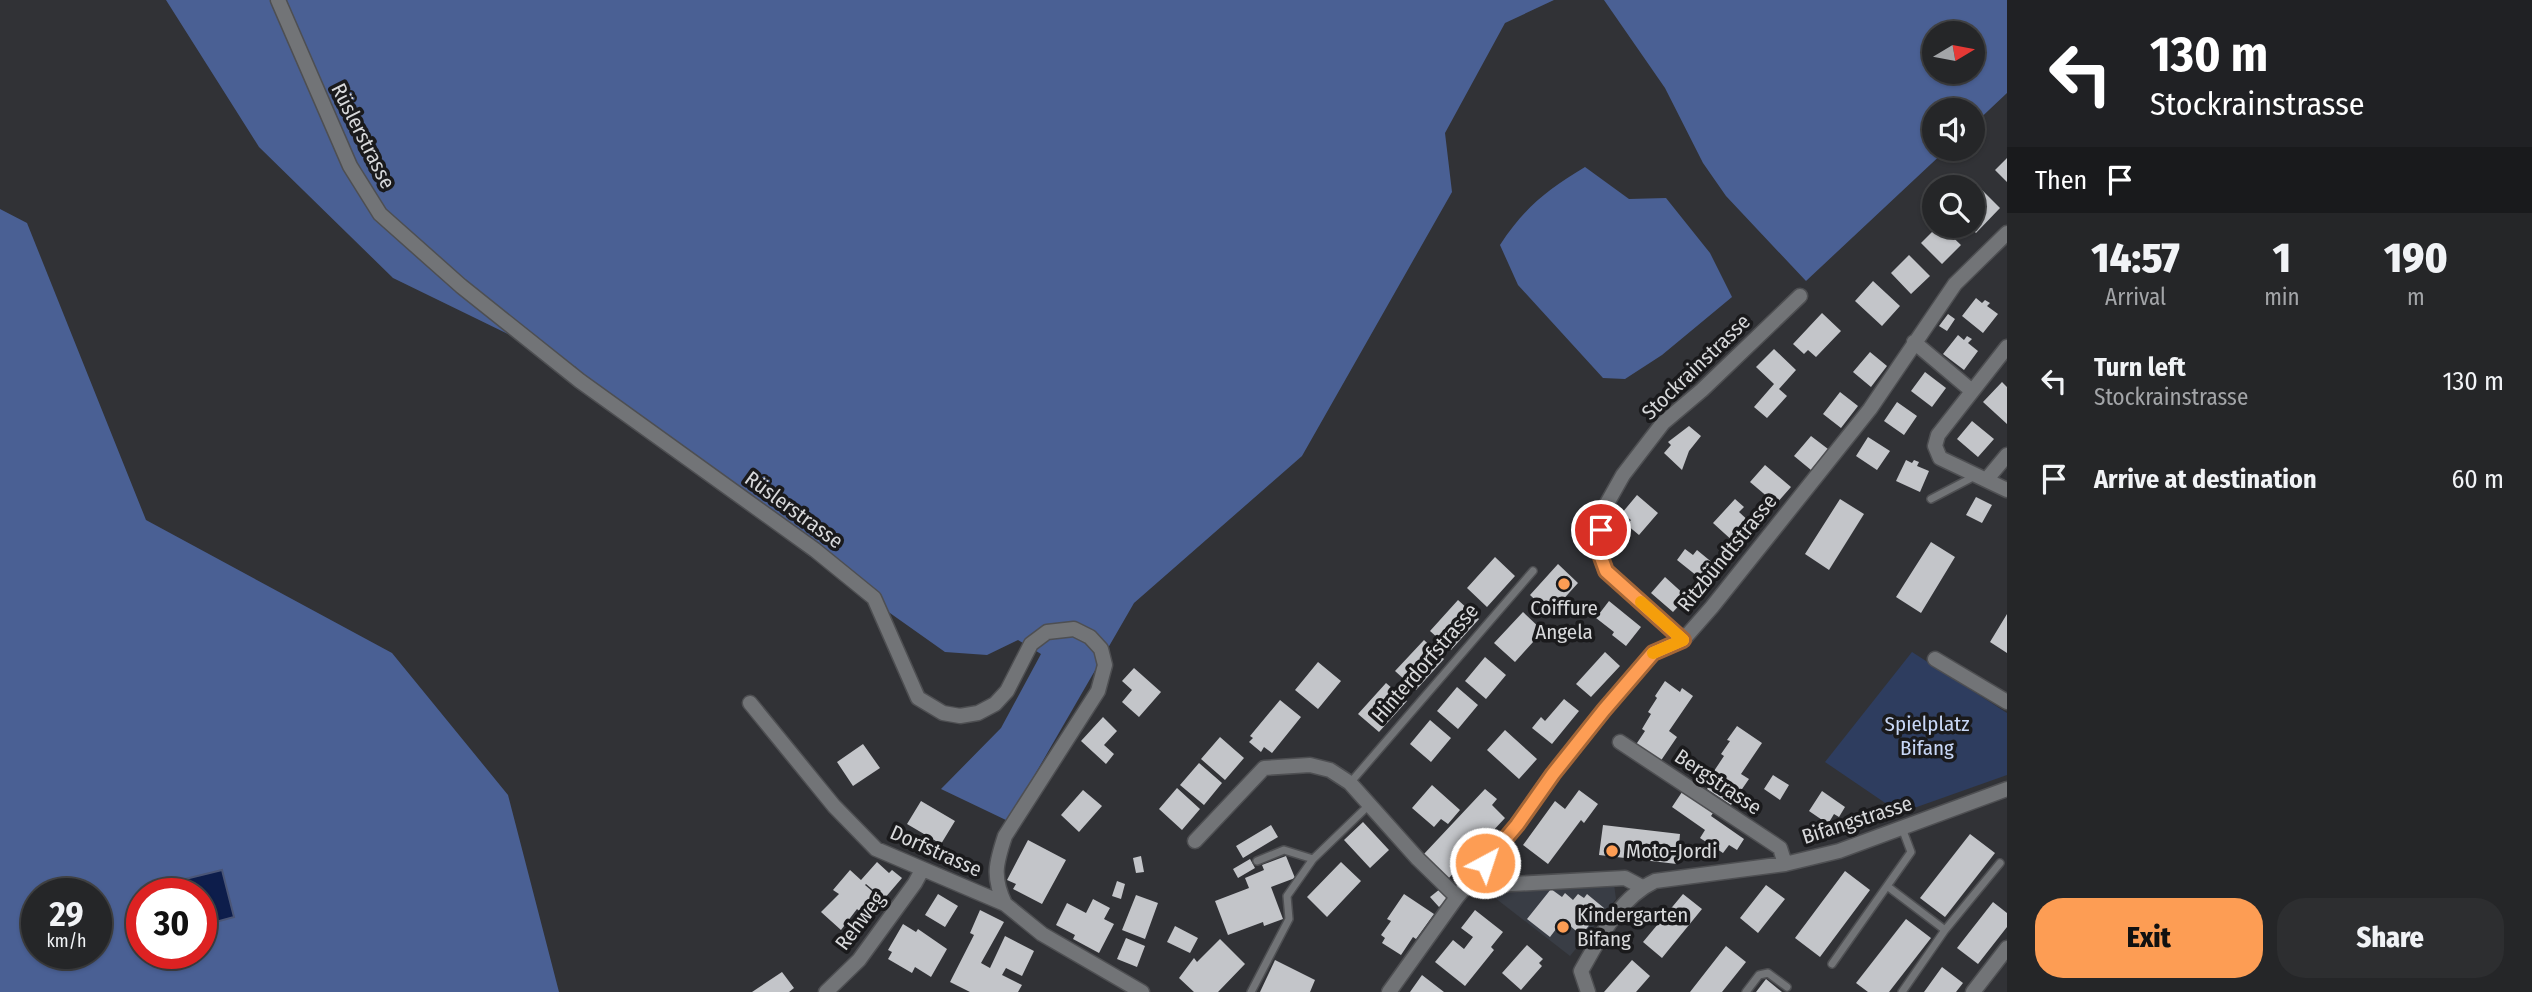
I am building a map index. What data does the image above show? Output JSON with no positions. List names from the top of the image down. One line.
{"streets":{"street":["Rüslerstrasse","Stockrainstrasse","Ritzbündtstrasse","Bergstrasse","Bifangstrasse","Dorfstrasse","Rehweg"],"lane":["Hinterdorfstrasse"]},"crossings":[["Rüslerstrasse","Dorfstrasse"],["Stockrainstrasse","Ritzbündtstrasse"],["Bergstrasse","Bifangstrasse"],["Dorfstrasse","Rehweg"]],"parks":["Spielplatz Bifang"],"places":["Coiffure Angela","Moto-Jordi","Kindergarten Bifang"],"north":"right","page":{"turn":["130 m","Stockrainstrasse"],"then":"Then","eta":["14:57","Arrival","1","min","190","m"],"list":[{"name":"Turn left","note":"Stockrainstrasse","value":"130 m"},{"name":"Arrive at destination","value":"60 m"}],"speed":"29 km/h","limit":"30","buttons":["Exit","Share"]}}
